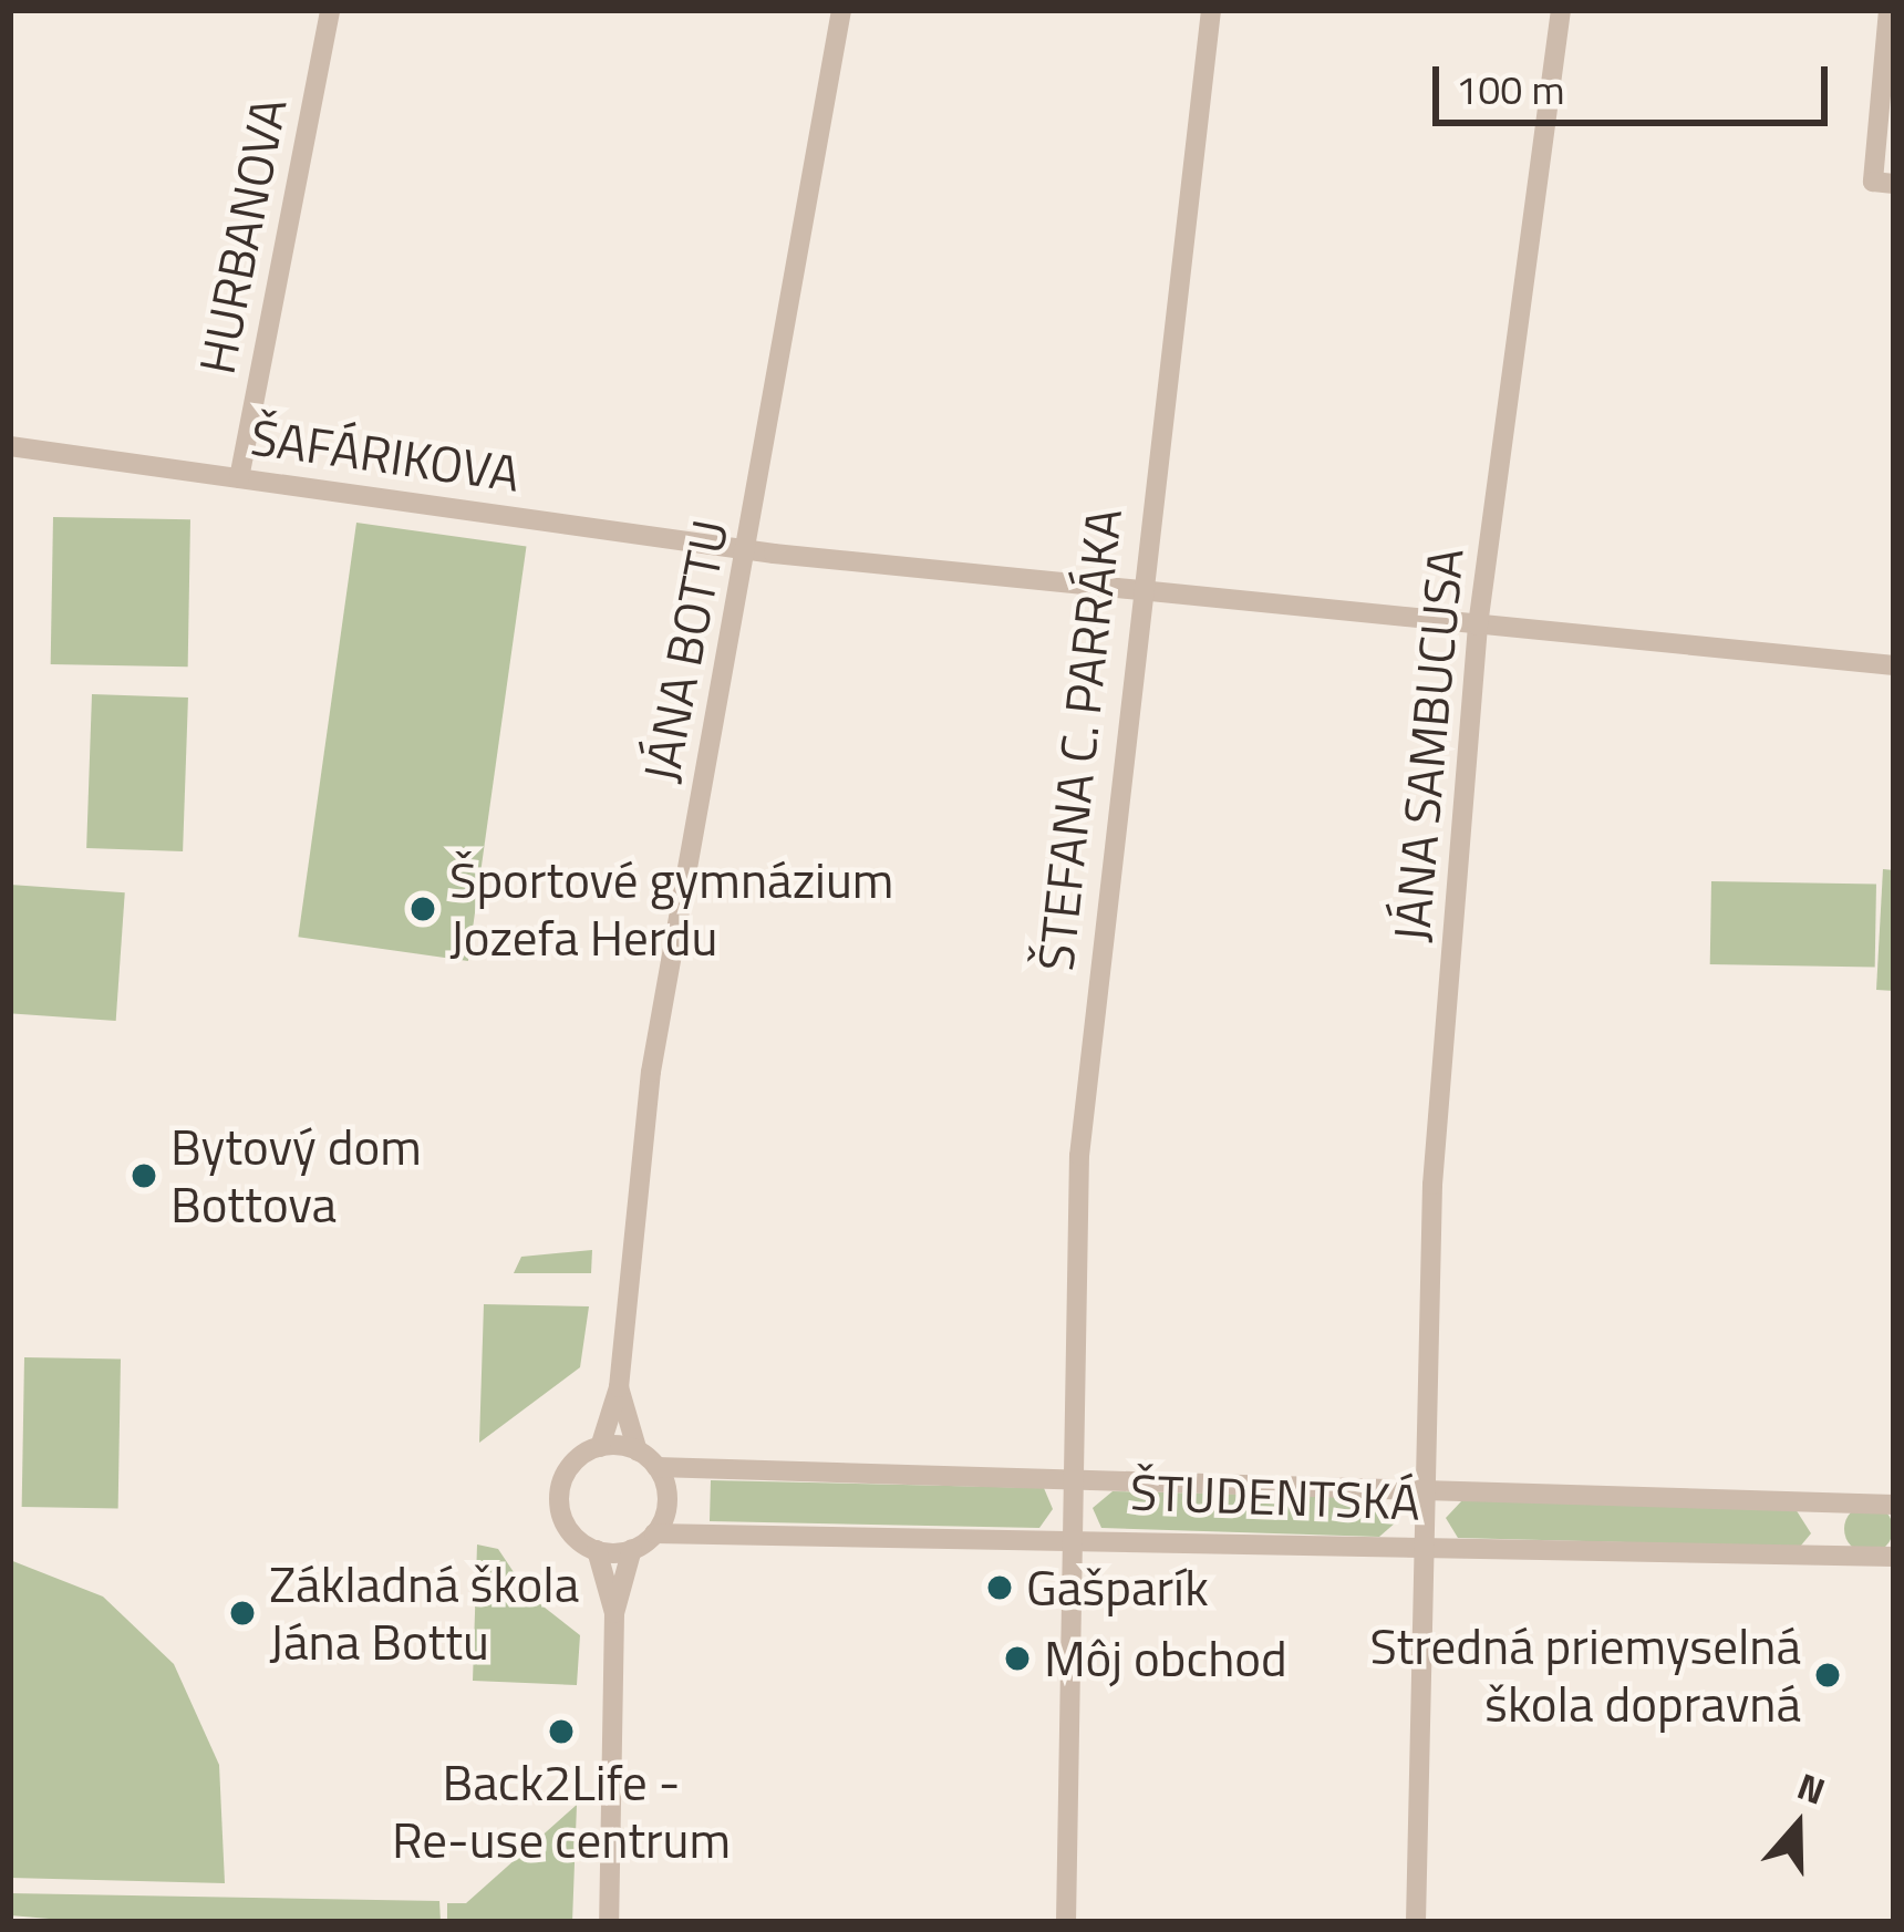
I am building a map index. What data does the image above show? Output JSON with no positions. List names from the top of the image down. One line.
{"streets":{"street":["HURBANOVA","ŠAFÁRIKOVA","JÁNA BOTTU","ŠTEFANA C. PARRÁKA","JÁNA SAMBUCUSA","ŠTUDENTSKÁ"]},"crossings":[["HURBANOVA","ŠAFÁRIKOVA"],["ŠAFÁRIKOVA","JÁNA BOTTU"],["ŠAFÁRIKOVA","ŠTEFANA C. PARRÁKA"],["ŠAFÁRIKOVA","JÁNA SAMBUCUSA"],["JÁNA BOTTU","ŠTUDENTSKÁ"],["ŠTEFANA C. PARRÁKA","ŠTUDENTSKÁ"],["JÁNA SAMBUCUSA","ŠTUDENTSKÁ"]],"places":["Športové gymnázium Jozefa Herdu","Bytový dom Bottova","Gašparík","Základná škola Jána Bottu","Môj obchod","Stredná priemyselná škola dopravná","Back2Life - Re-use centrum"],"scale_bar":"100 m","north":"top"}
